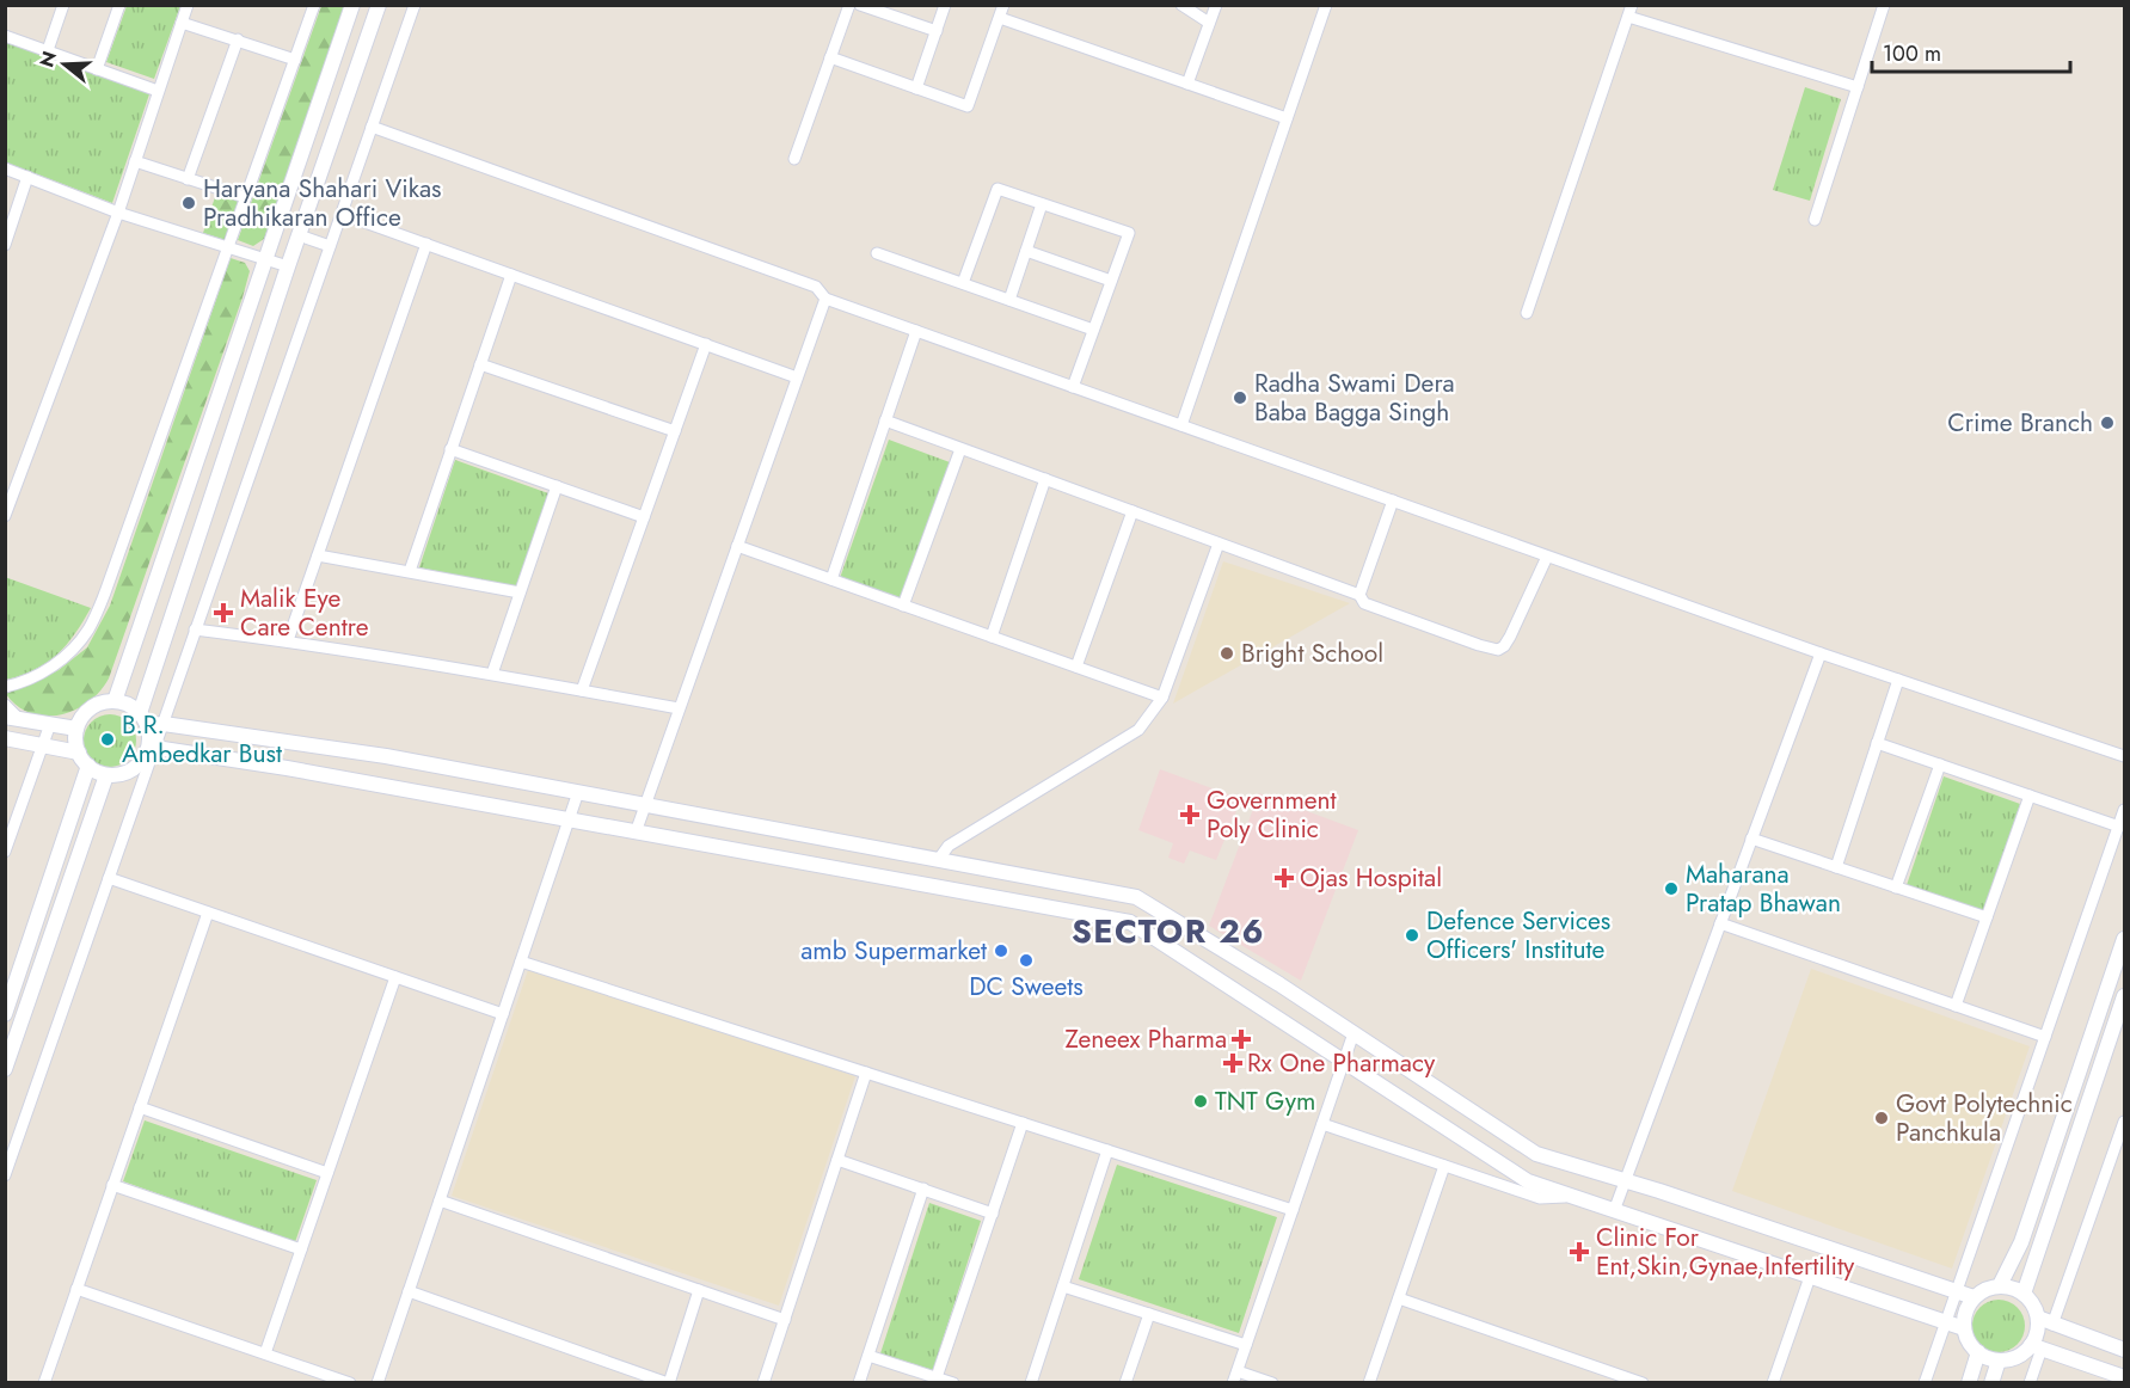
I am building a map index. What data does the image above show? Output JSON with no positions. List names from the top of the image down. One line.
{"districts":["SECTOR 26"],"places":{"other":["Haryana Shahari Vikas Pradhikaran Office","Radha Swami Dera Baba Bagga Singh","Crime Branch","Bright School","B.R. Ambedkar Bust","Maharana Pratap Bhawan","Defence Services Officers' Institute","amb Supermarket","DC Sweets","TNT Gym","Govt Polytechnic Panchkula"],"health":["Malik Eye Care Centre","Government Poly Clinic","Ojas Hospital","Zeneex Pharma","Rx One Pharmacy","Clinic For Ent,Skin,Gynae,Infertility"]},"scale_bar":"100 m","north":"left"}
